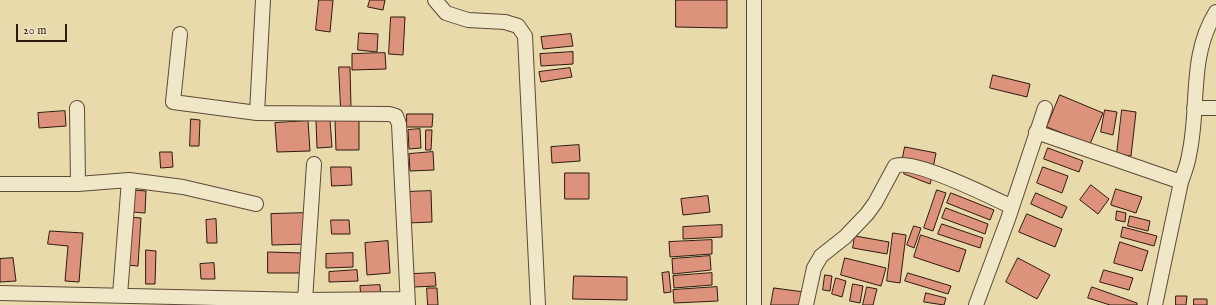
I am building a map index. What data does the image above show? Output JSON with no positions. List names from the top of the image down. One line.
{"scale_bar":"20 m"}
